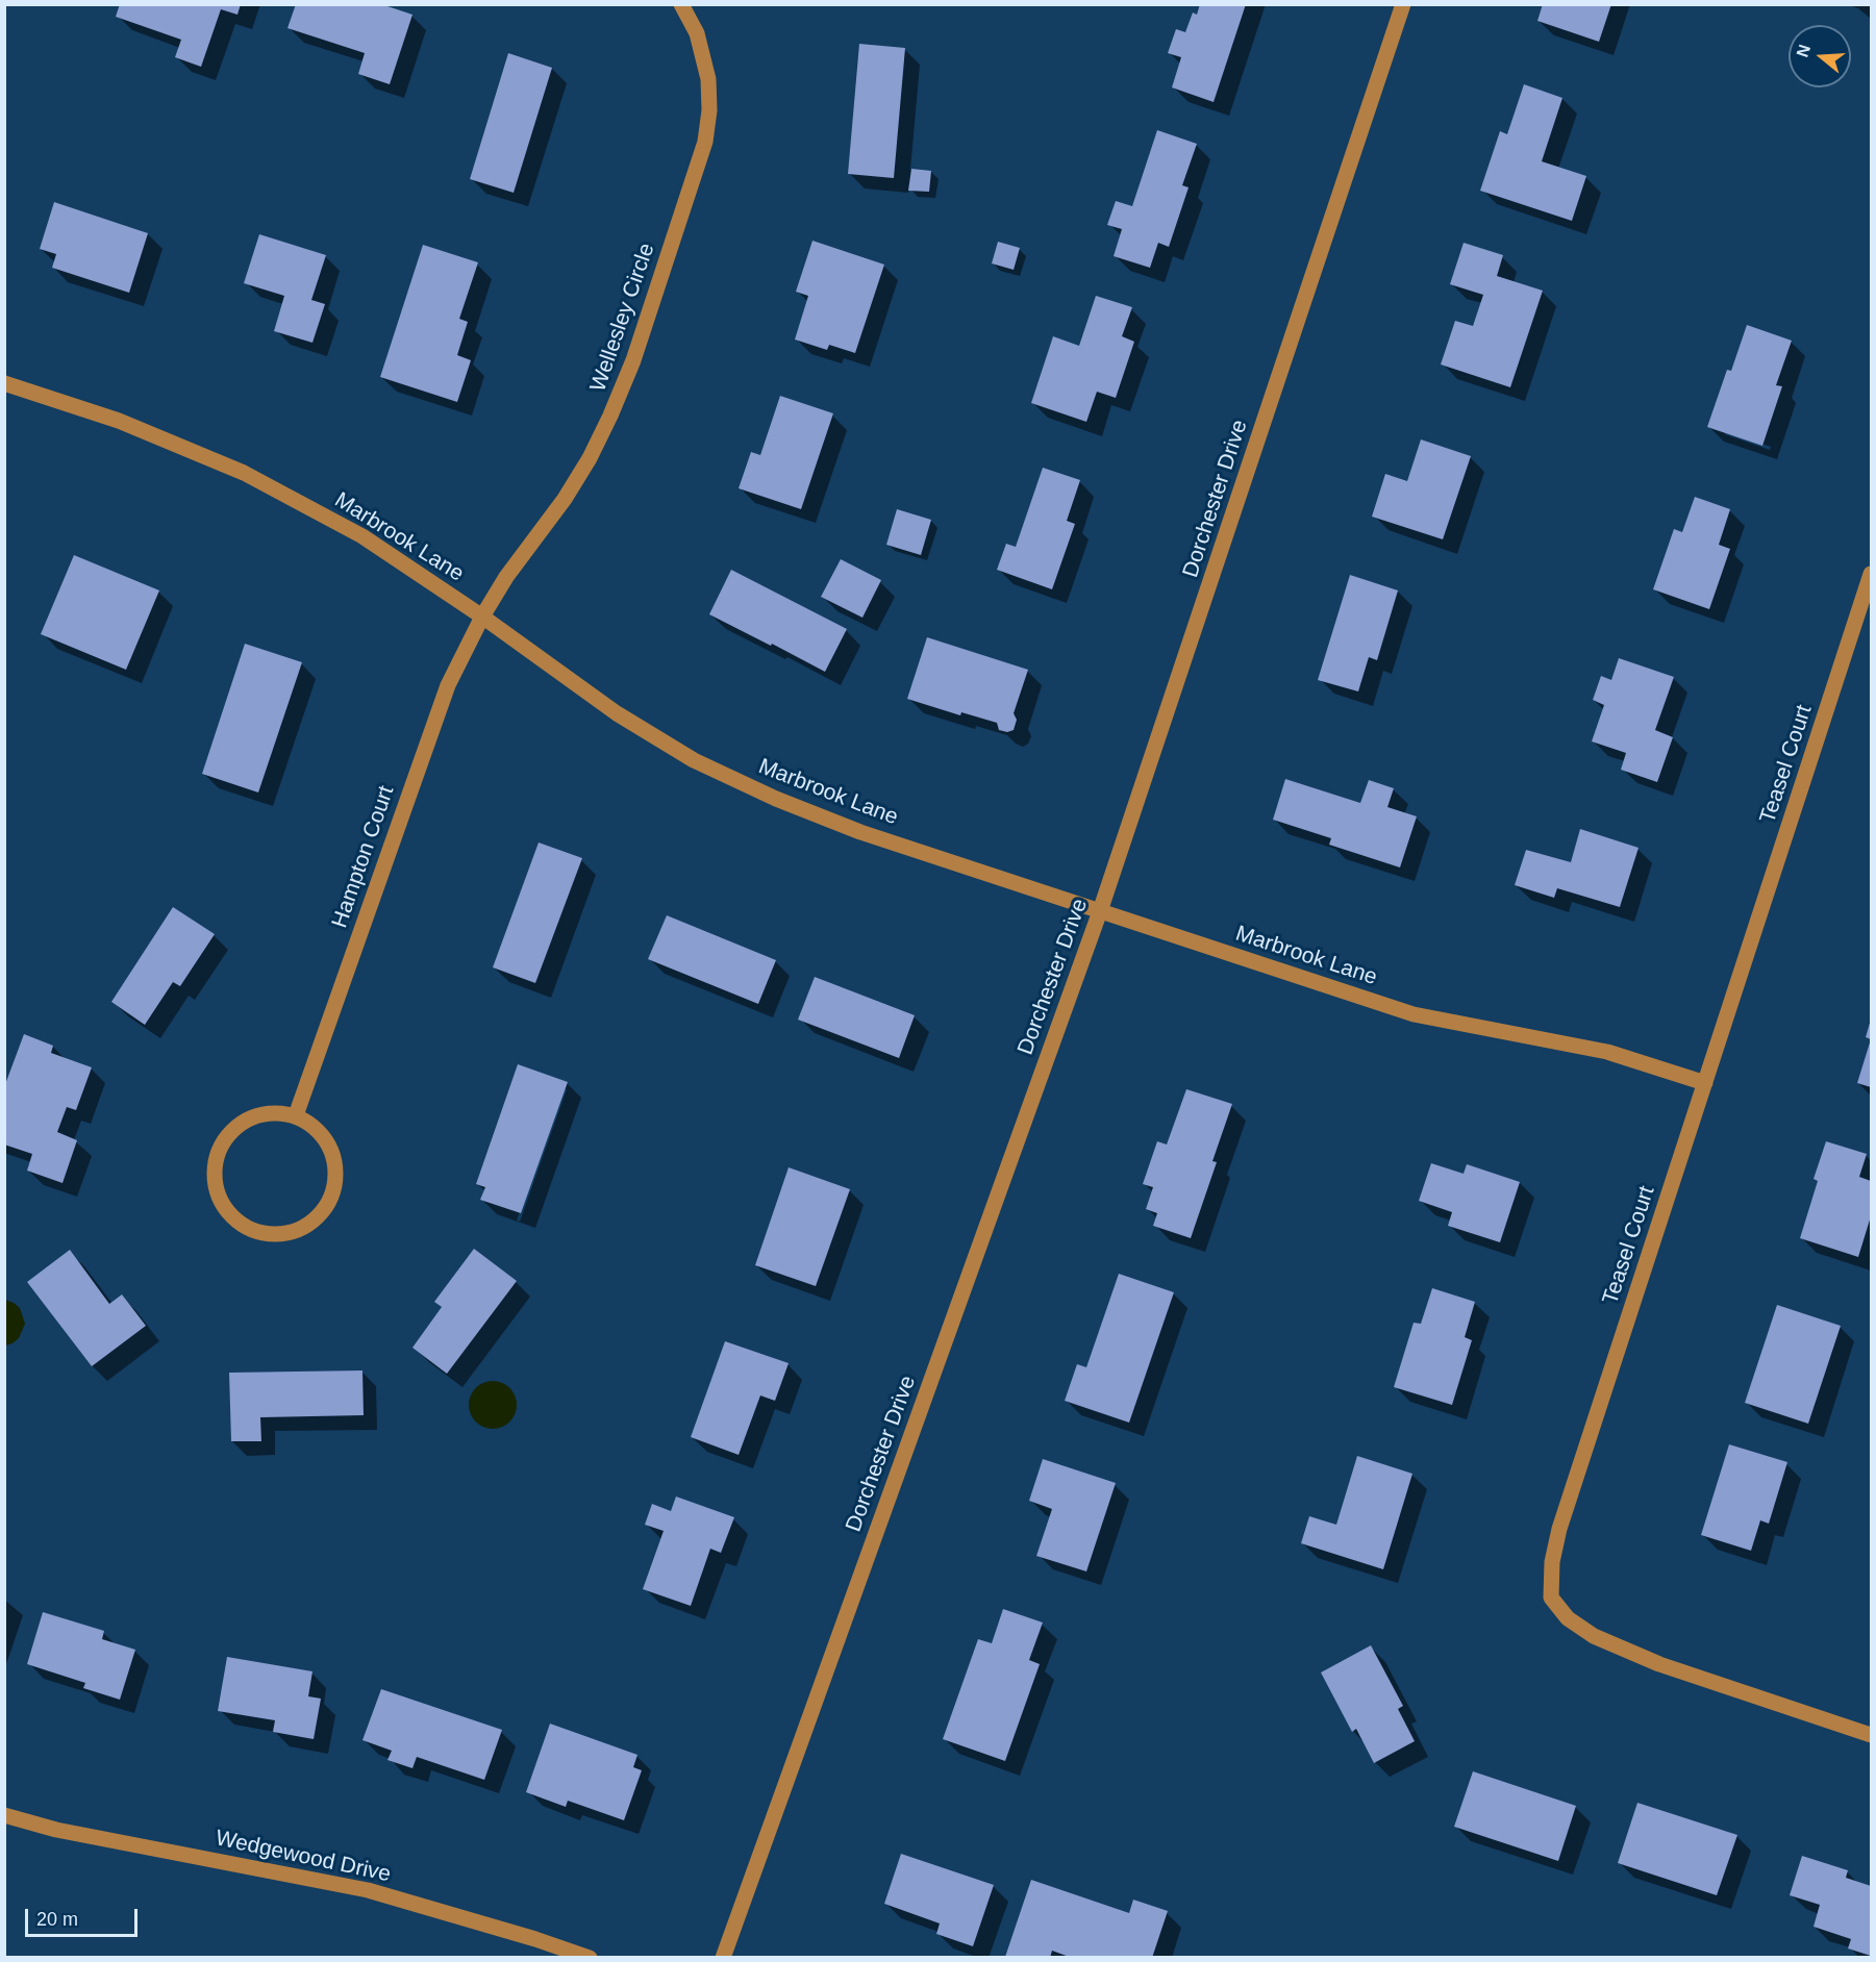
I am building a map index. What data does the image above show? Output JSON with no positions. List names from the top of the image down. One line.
{"streets":{"street":["Wellesley Circle","Dorchester Drive","Marbrook Lane","Teasel Court","Hampton Court","Wedgewood Drive"]},"crossings":[["Wellesley Circle","Marbrook Lane"],["Wellesley Circle","Hampton Court"],["Dorchester Drive","Marbrook Lane"],["Marbrook Lane","Teasel Court"],["Marbrook Lane","Hampton Court"]],"scale_bar":"20 m","north":"left"}
